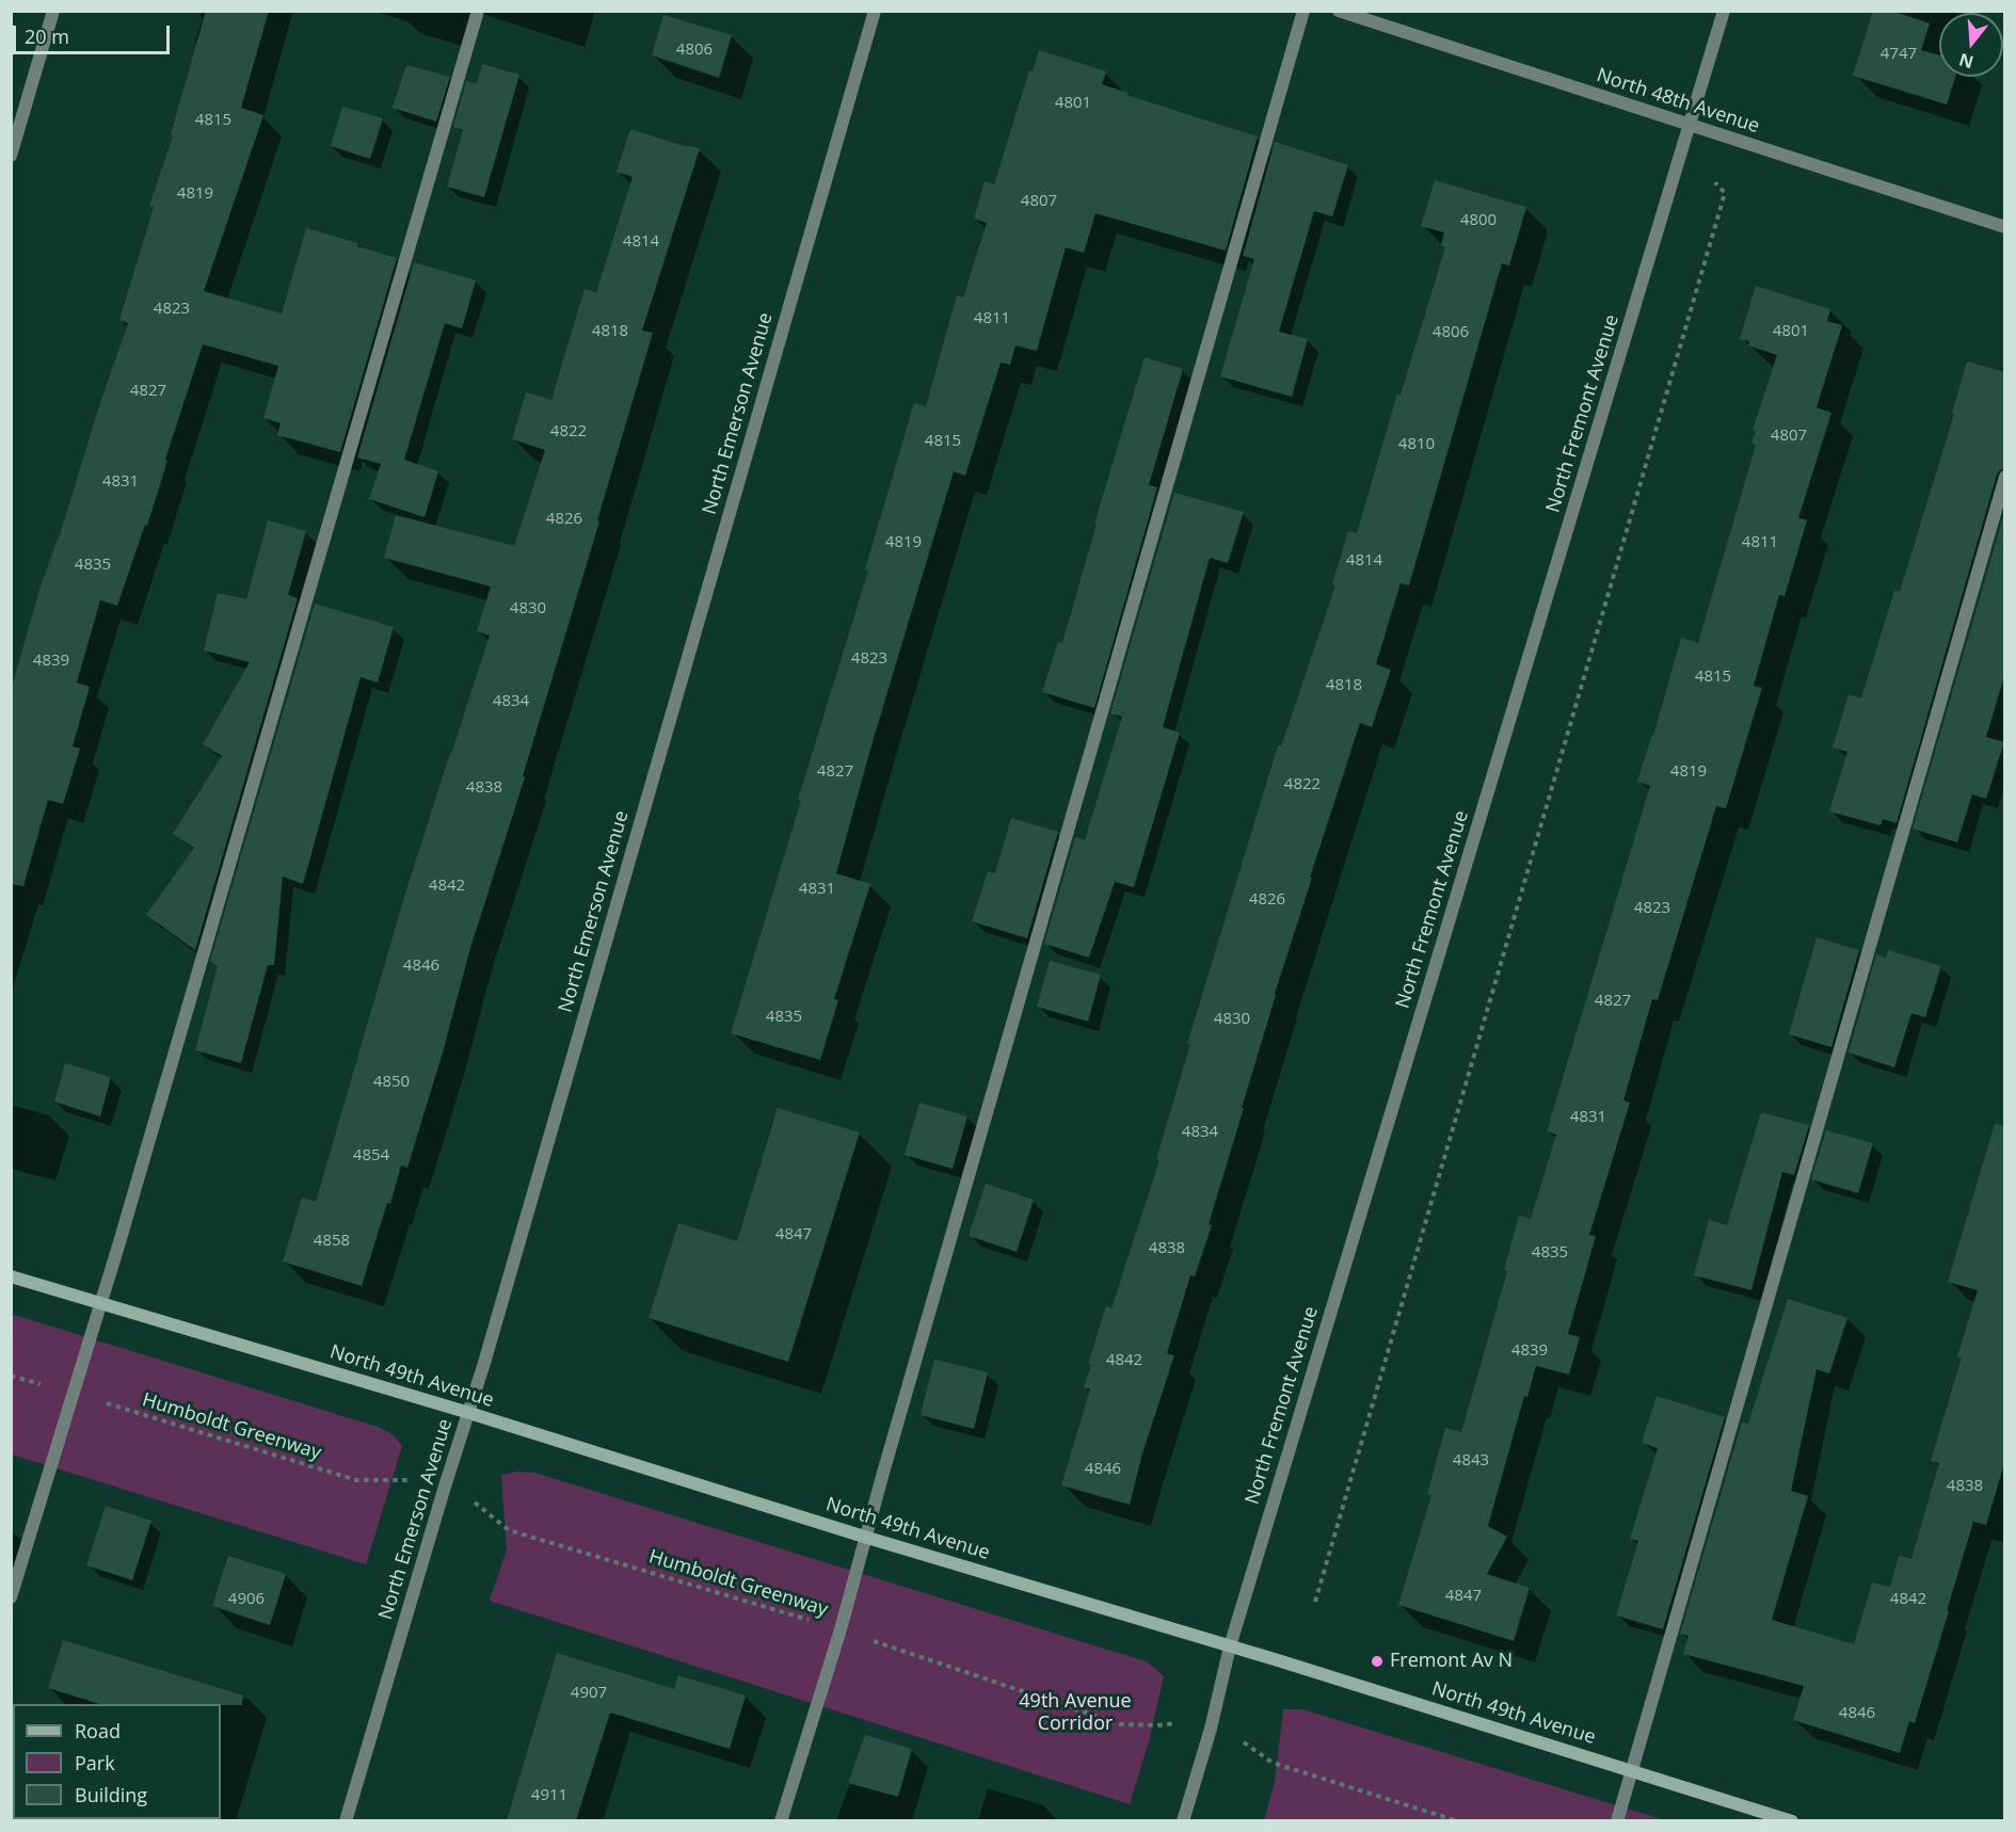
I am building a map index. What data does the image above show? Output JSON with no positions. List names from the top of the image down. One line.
{"streets":{"street":["North 48th Avenue","North Emerson Avenue","North Fremont Avenue","North 49th Avenue"],"path":["Humboldt Greenway"]},"crossings":[["North 48th Avenue","North Fremont Avenue"],["North Emerson Avenue","North 49th Avenue"],["North Emerson Avenue","Humboldt Greenway"],["North Fremont Avenue","North 49th Avenue"],["North Fremont Avenue","Humboldt Greenway"]],"parks":["49th Avenue Corridor"],"places":["Fremont Av N"],"house_numbers":["4806","4747","4801","4815","4819","4807","4800","4814","4823","4811","4818","4801","4806","4827","4822","4807","4815","4810","4831","4826","4819","4811","4814","4835","4830","4823","4839","4815","4818","4834","4827","4819","4822","4838","4842","4831","4826","4823","4846","4827","4835","4830","4850","4831","4834","4854","4847","4858","4838","4835","4839","4842","4843","4846","4838","4847","4906","4842","4907","4846","4911"],"legend":["Road","Park","Building"],"scale_bar":"20 m","north":"bottom"}
